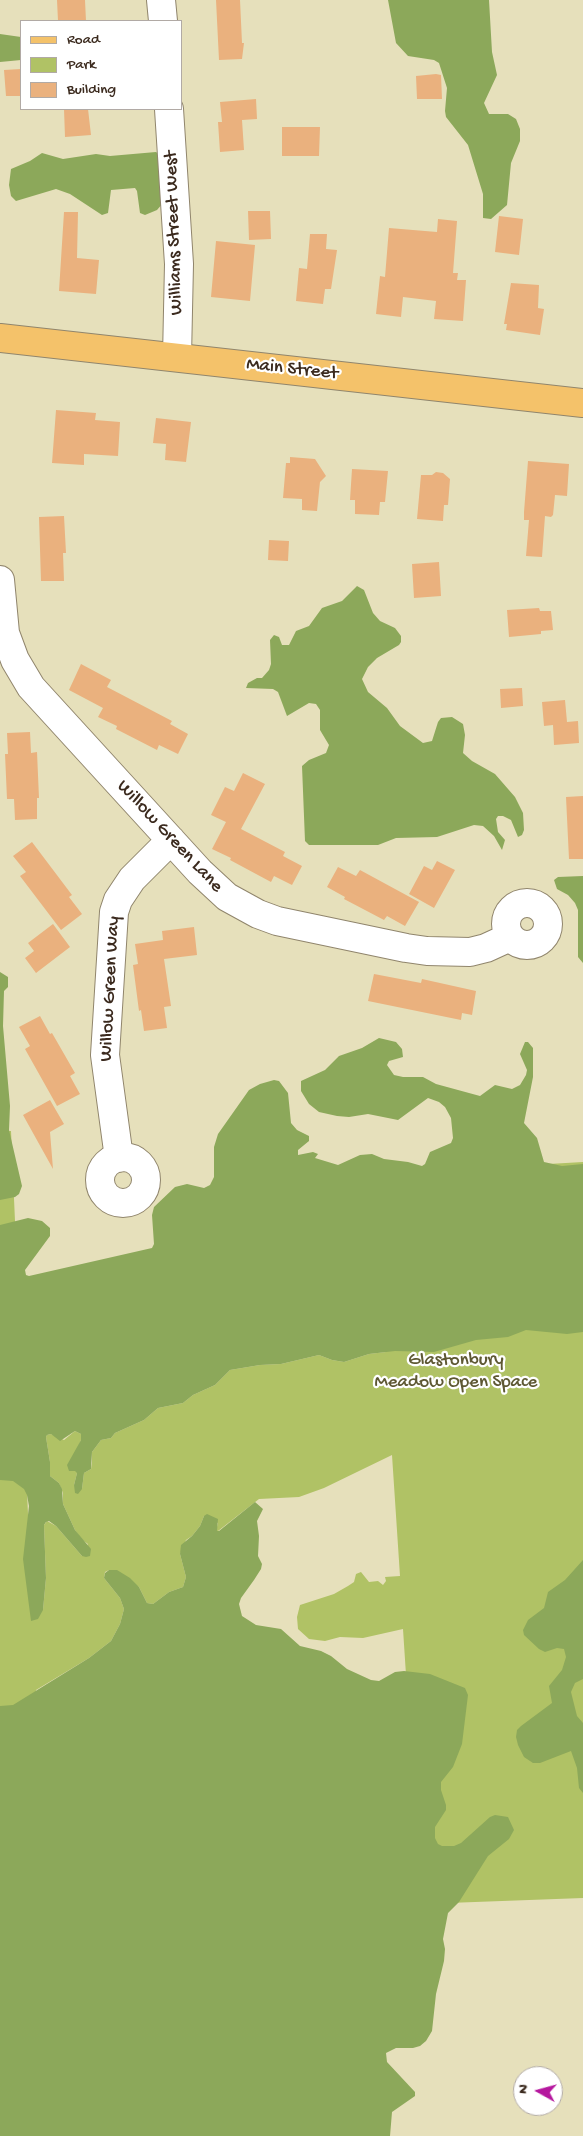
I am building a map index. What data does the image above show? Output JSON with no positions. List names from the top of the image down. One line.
{"streets":{"main road":["Main Street"],"street":["Williams Street West","Willow Green Lane","Willow Green Way"]},"crossings":[["Williams Street West","Main Street"],["Willow Green Lane","Willow Green Way"]],"parks":["Glastonbury Meadow Open Space"],"legend":["Road","Park","Building"],"north":"left"}
